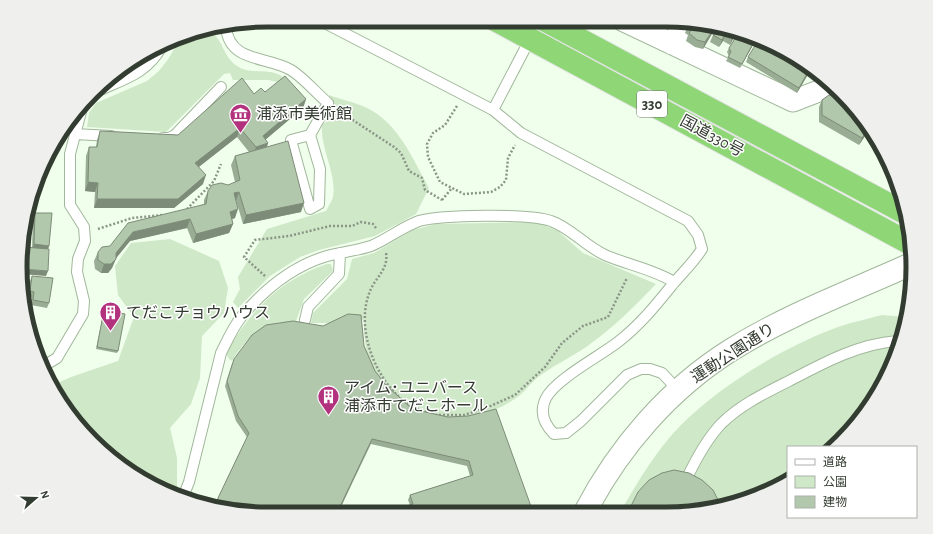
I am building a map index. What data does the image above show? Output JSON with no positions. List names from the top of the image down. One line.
{"streets":{"highway":["330","国道330号"],"street":["運動公園通り"]},"places":{"museum":["浦添市美術館"],"building":["てだこチョウハウス","アイム･ユニバース 浦添市てだこホール"]},"legend":["道路","公園","建物"],"north":"right"}
